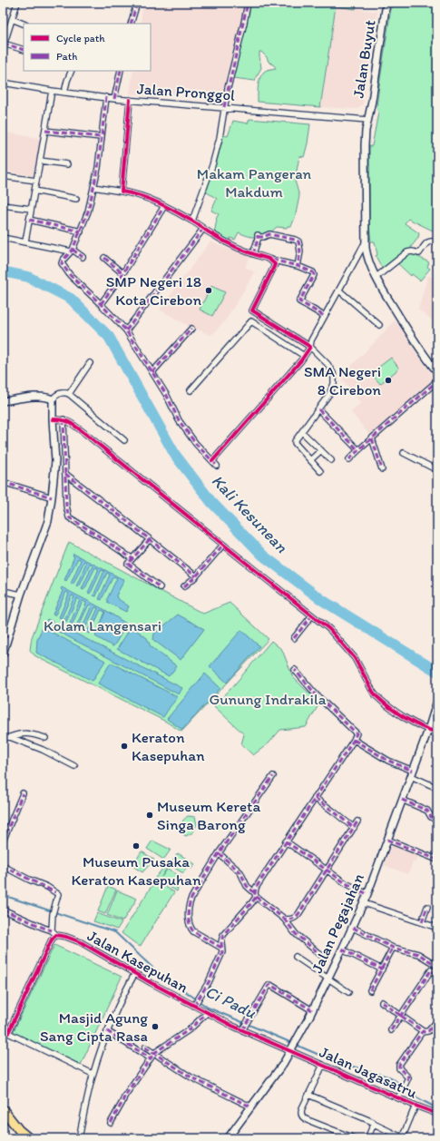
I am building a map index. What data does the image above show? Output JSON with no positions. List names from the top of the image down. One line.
{"streets":{"street":["Jalan Buyut","Jalan Pronggol","Jalan Pegajahan","Jalan Kasepuhan","Jalan Jagasatru"]},"crossings":[["Jalan Buyut","Jalan Pronggol"],["Jalan Pegajahan","Jalan Kasepuhan"],["Jalan Pegajahan","Jalan Jagasatru"],["Jalan Kasepuhan","Jalan Jagasatru"]],"water":["Kali Kesunean","Ci Padu"],"parks":["Makam Pangeran Makdum","Kolam Langensari","Gunung Indrakila"],"places":["SMP Negeri 18 Kota Cirebon","SMA Negeri 8 Cirebon","Keraton Kasepuhan","Museum Kereta Singa Barong","Museum Pusaka Keraton Kasepuhan","Masjid Agung Sang Cipta Rasa"],"legend":["Cycle path","Path"]}
